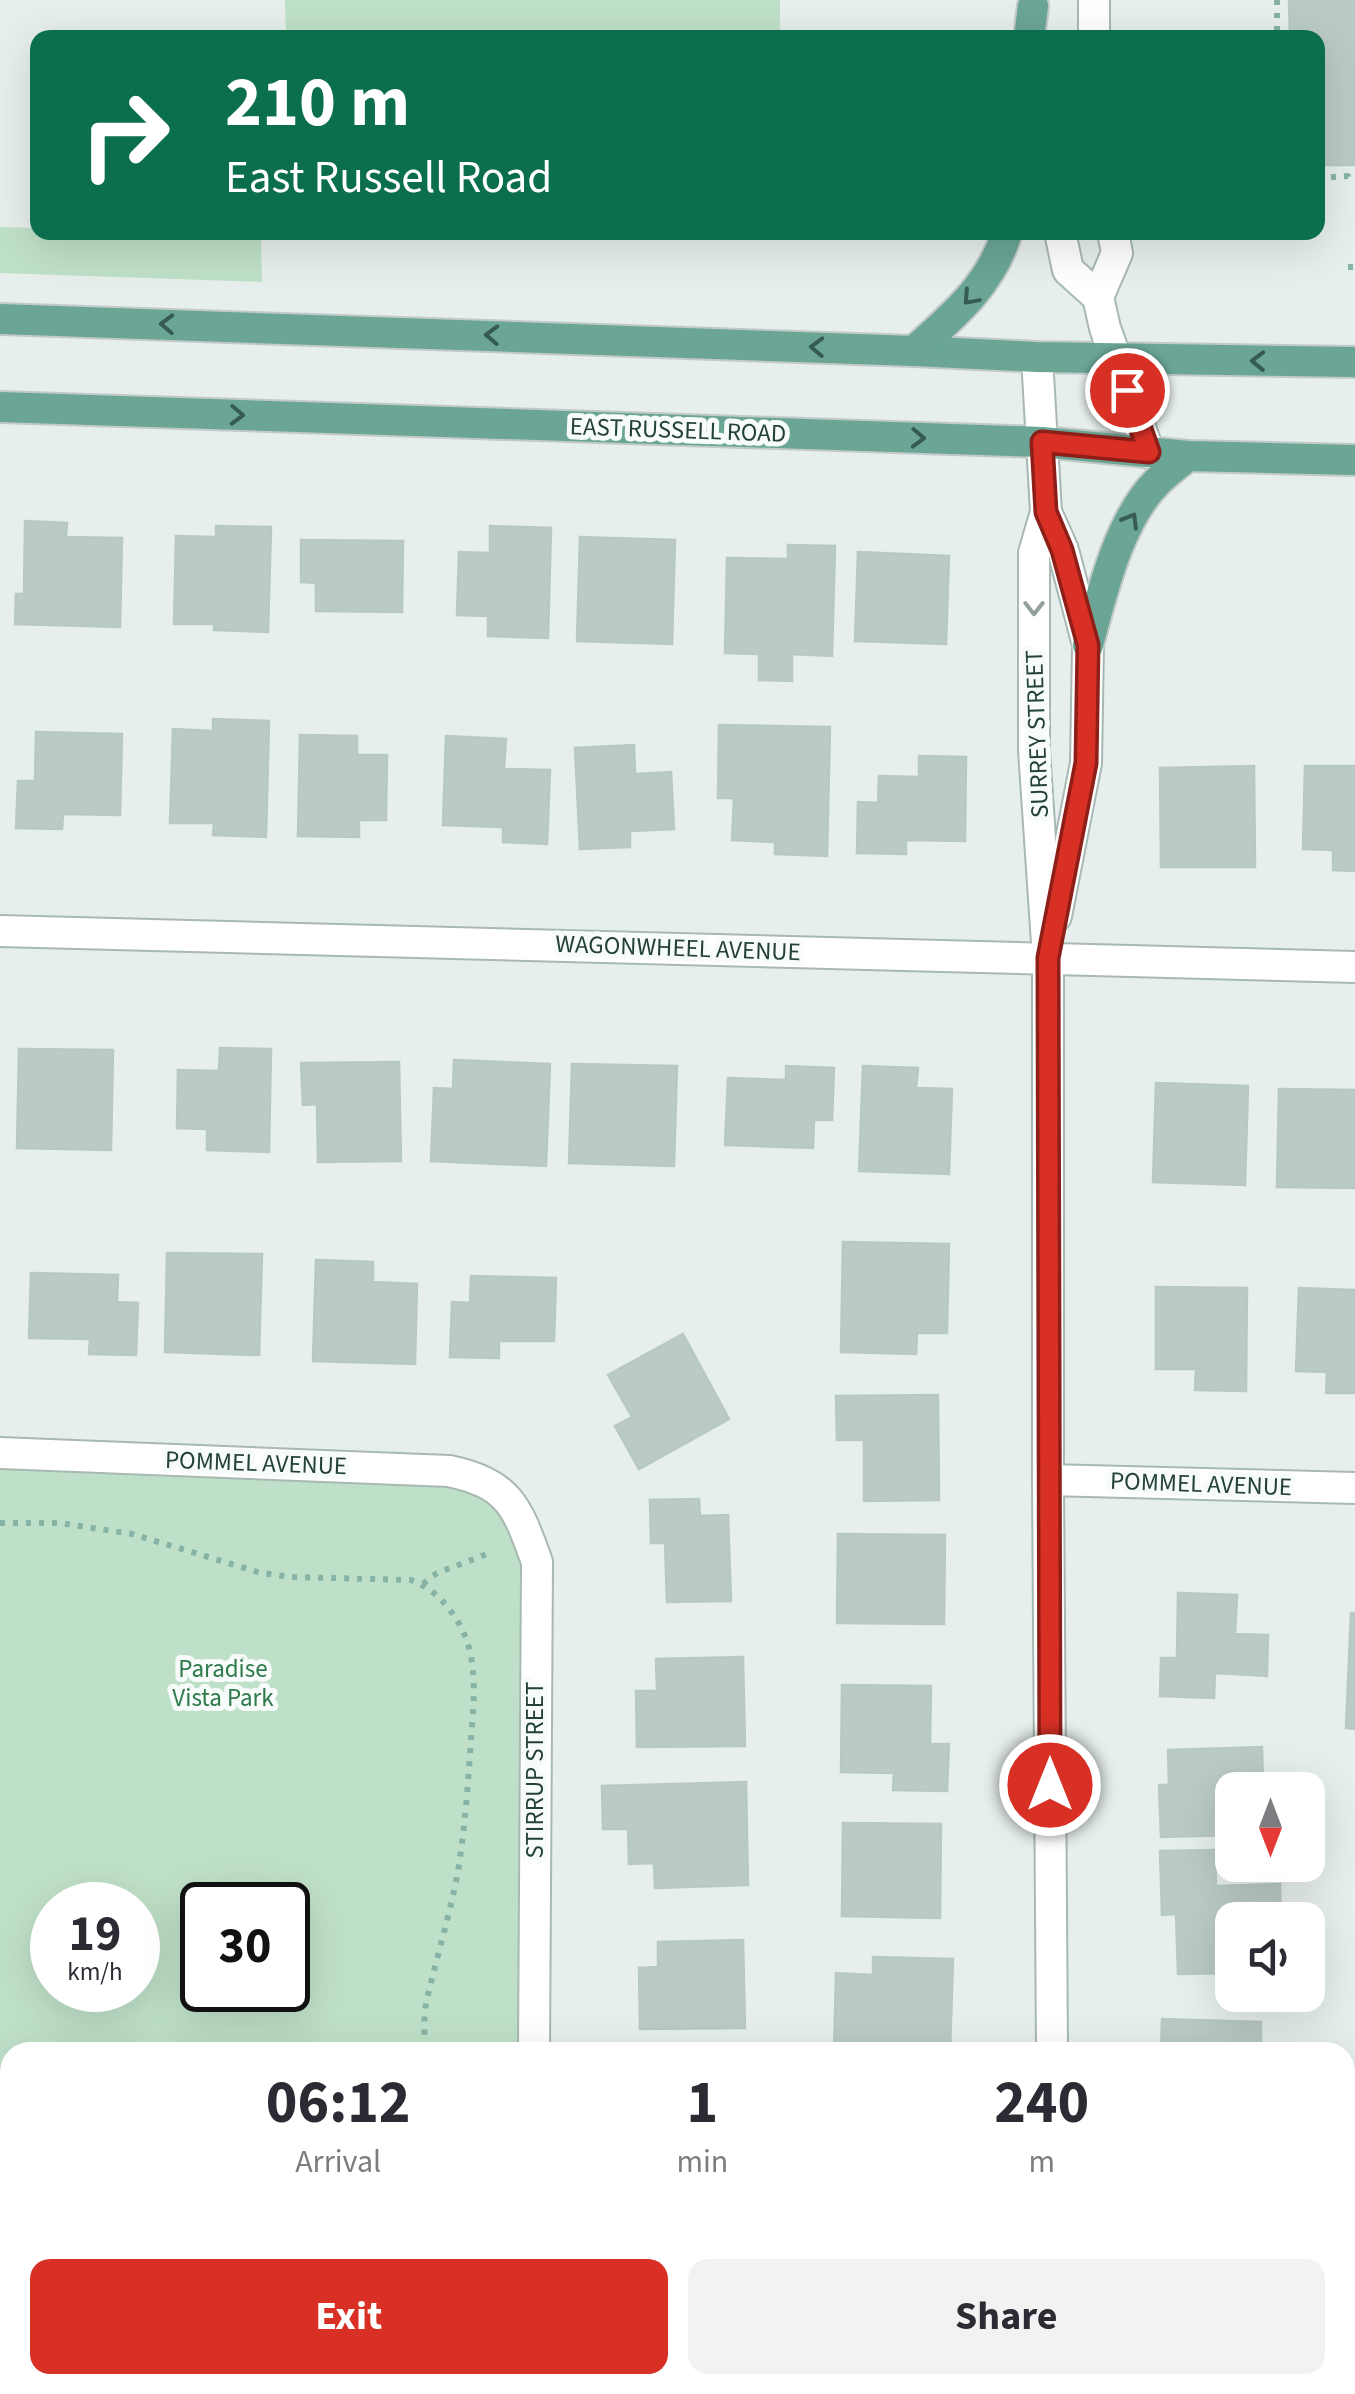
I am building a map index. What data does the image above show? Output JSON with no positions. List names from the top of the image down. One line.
{"streets":{"main road":["EAST RUSSELL ROAD"],"street":["SURREY STREET","WAGONWHEEL AVENUE","POMMEL AVENUE","STIRRUP STREET"]},"crossings":[["EAST RUSSELL ROAD","SURREY STREET"],["SURREY STREET","WAGONWHEEL AVENUE"],["SURREY STREET","POMMEL AVENUE"],["POMMEL AVENUE","STIRRUP STREET"]],"parks":["Paradise Vista Park"],"north":"bottom","page":{"turn":["210 m","East Russell Road"],"speed":"19 km/h","limit":"30","eta":["06:12","Arrival","1","min","240","m"],"buttons":["Exit","Share"]}}
